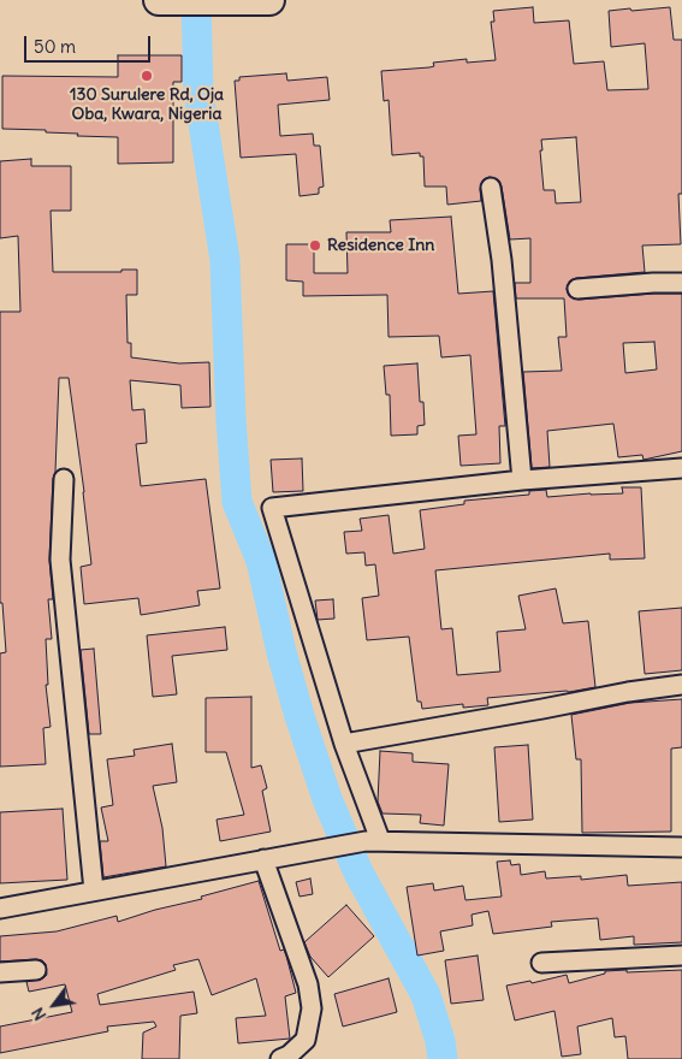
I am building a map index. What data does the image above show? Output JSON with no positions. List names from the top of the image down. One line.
{"places":["130 Surulere Rd, Oja Oba, Kwara, Nigeria","Residence Inn"],"scale_bar":"50 m","north":"bottom left"}
